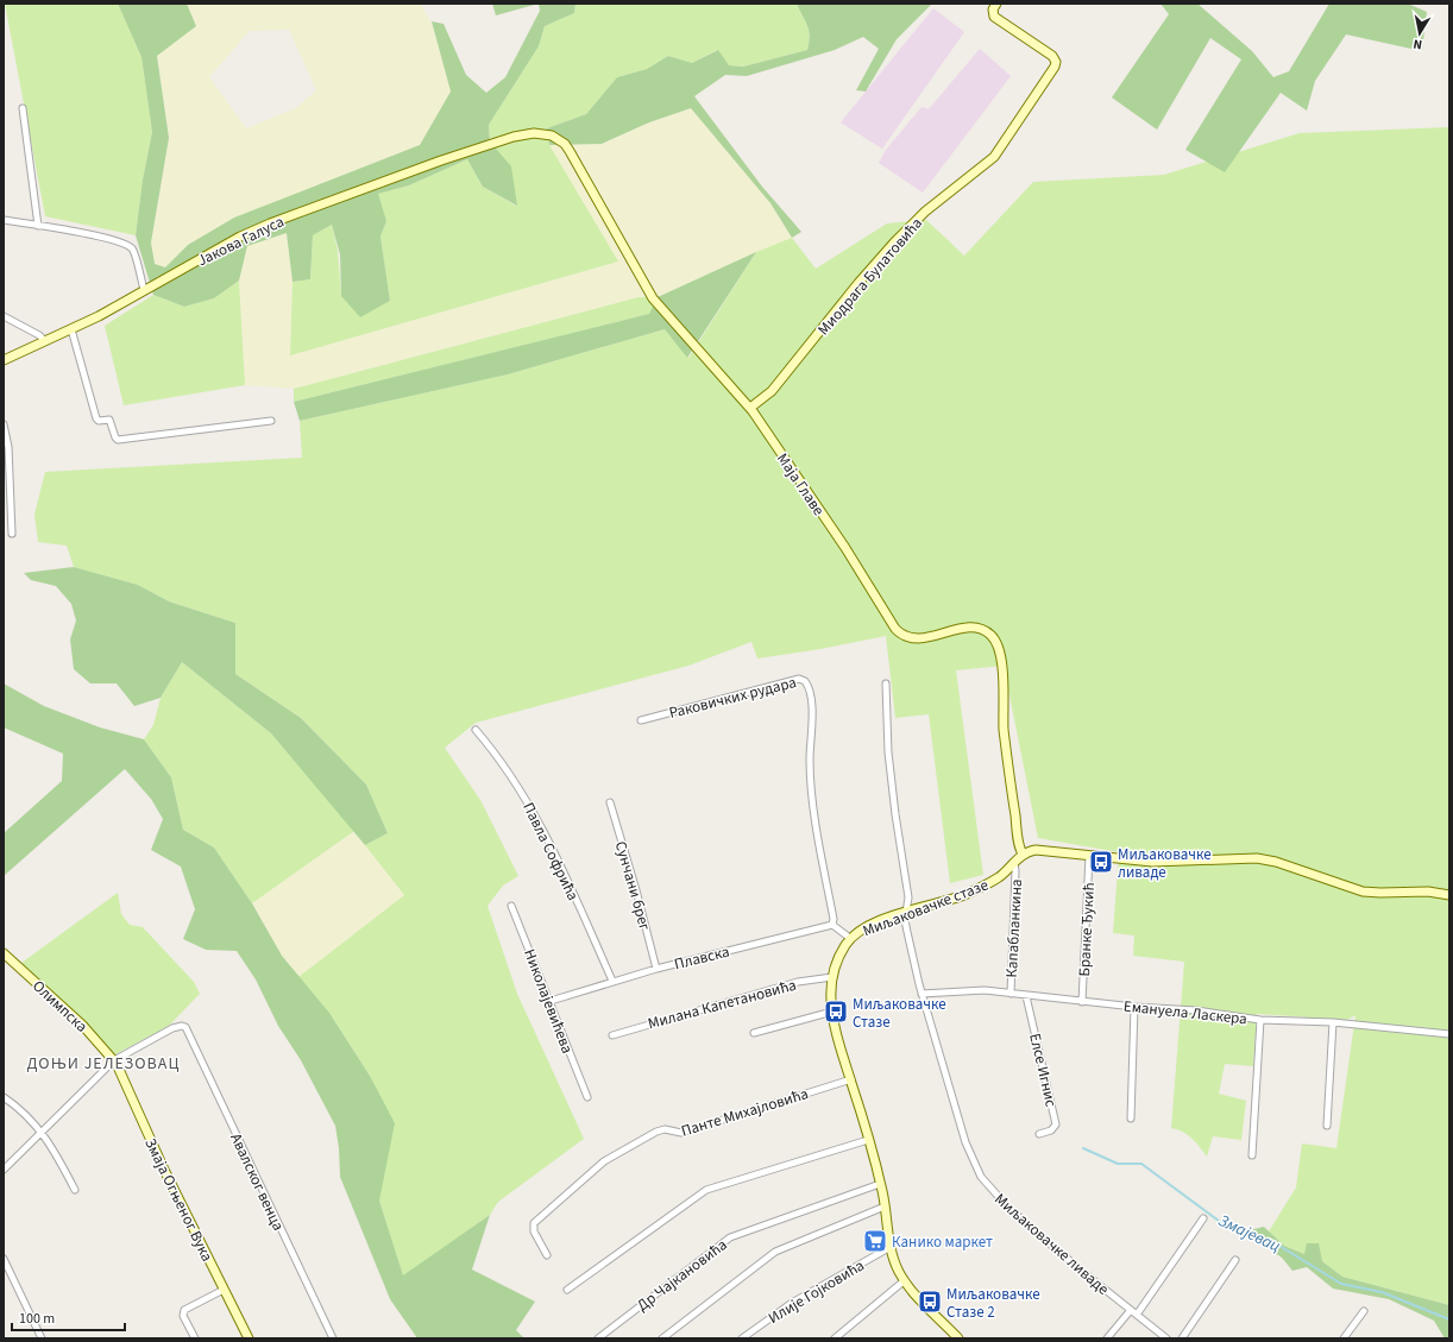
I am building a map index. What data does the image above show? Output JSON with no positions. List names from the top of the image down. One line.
{"streets":{"street":["Јакова Галуса","Миодрага Булатовића","Маја Главе","Раковичких рудара","Павла Софрића","Сунчани брег","Миљаковачке стазе","Капабланкина","Бранке Ђукић","Плавска","Николајевићева","Милана Капетановића","Олимпска","Емануела Ласкера","Елсе Игнис","Панте Михајловића","Авалског венца","Змаја Огњеног Вука","Миљаковачке ливаде","Др Чајкановића","Илије Гојковића"]},"crossings":[["Јакова Галуса","Маја Главе"],["Миодрага Булатовића","Маја Главе"],["Маја Главе","Миљаковачке стазе"],["Раковичких рудара","Плавска"],["Павла Софрића","Плавска"],["Сунчани брег","Плавска"],["Миљаковачке стазе","Капабланкина"],["Миљаковачке стазе","Милана Капетановића"],["Миљаковачке стазе","Панте Михајловића"],["Миљаковачке стазе","Миљаковачке ливаде"],["Миљаковачке стазе","Др Чајкановића"],["Миљаковачке стазе","Илије Гојковића"],["Капабланкина","Емануела Ласкера"],["Бранке Ђукић","Емануела Ласкера"],["Плавска","Николајевићева"],["Олимпска","Авалског венца"],["Олимпска","Змаја Огњеног Вука"],["Емануела Ласкера","Елсе Игнис"],["Емануела Ласкера","Миљаковачке ливаде"],["Авалског венца","Змаја Огњеног Вука"]],"districts":["ДОЊИ ЈЕЛЕЗОВАЦ"],"water":["Змајевац"],"places":{"bus stop":["Миљаковачке ливаде","Миљаковачке Стазе","Миљаковачке Стазе 2"],"supermarket":["Канико маркет"]},"scale_bar":"100 m","north":"bottom"}
